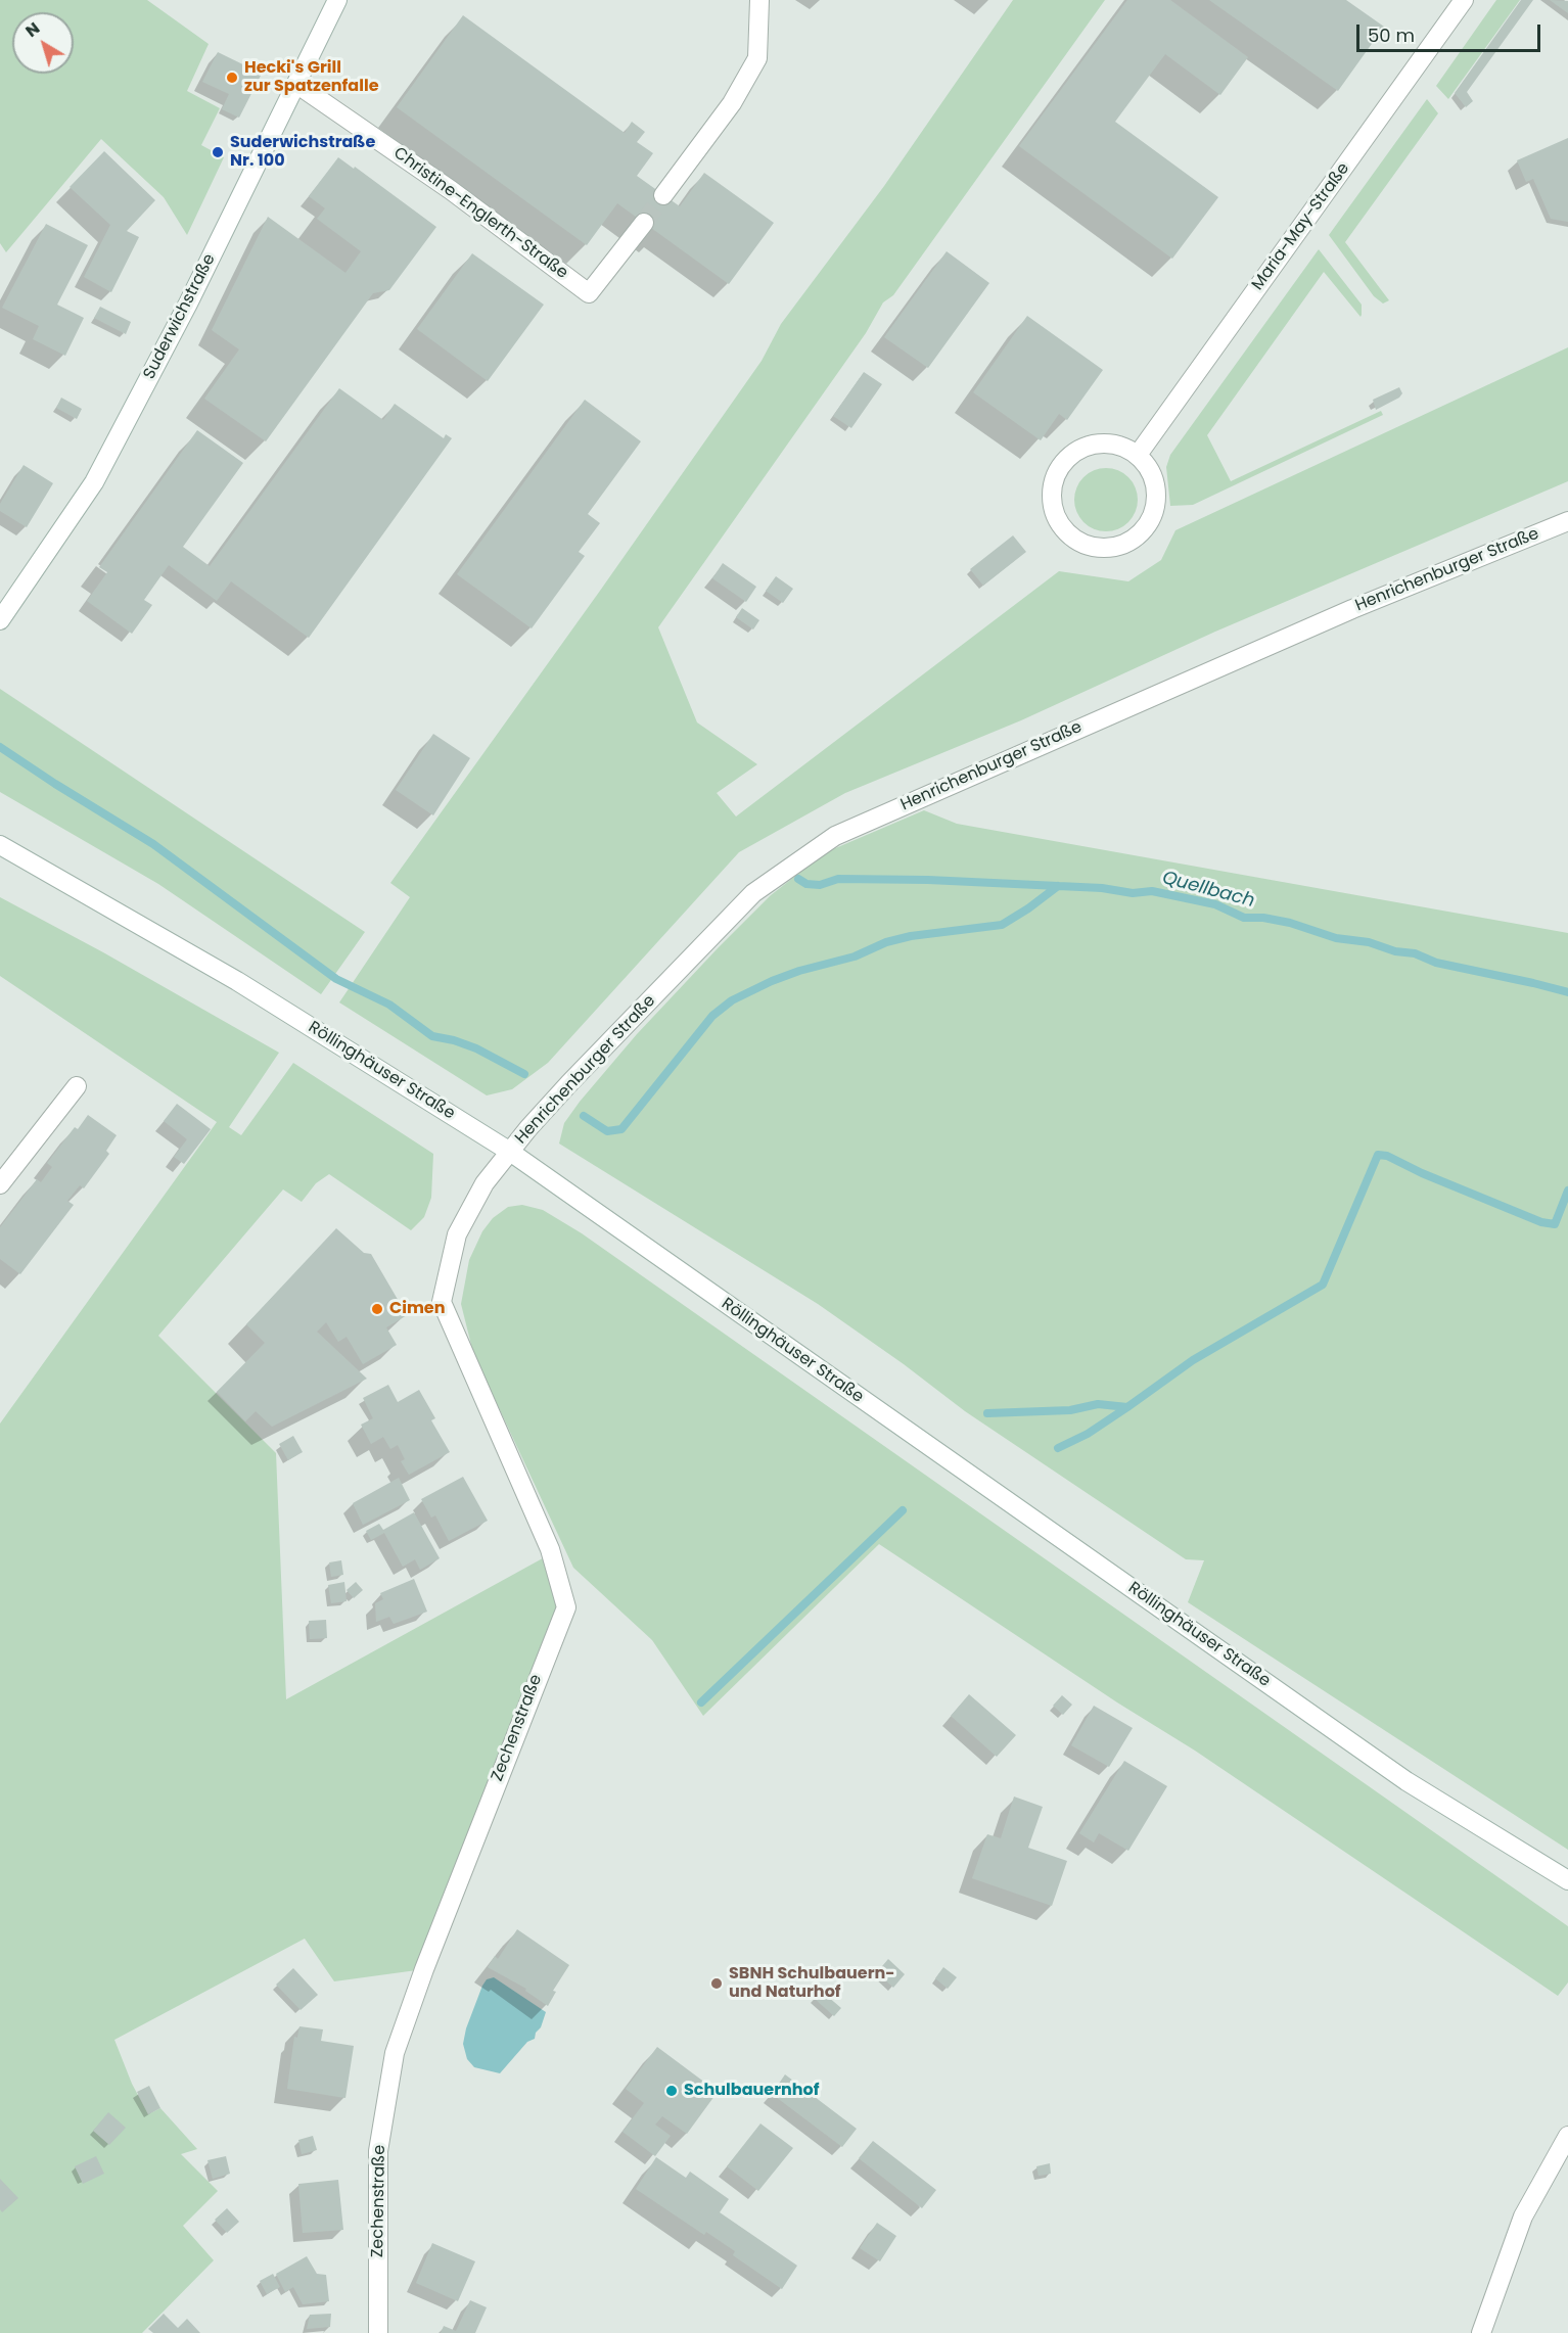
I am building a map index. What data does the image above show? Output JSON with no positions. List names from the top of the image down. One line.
{"streets":{"street":["Christine-Englerth-Straße","Maria-May-Straße","Suderwichstraße","Henrichenburger Straße","Röllinghäuser Straße","Zechenstraße"]},"crossings":[["Christine-Englerth-Straße","Suderwichstraße"],["Henrichenburger Straße","Röllinghäuser Straße"],["Henrichenburger Straße","Zechenstraße"],["Röllinghäuser Straße","Zechenstraße"]],"water":["Quellbach"],"places":["Hecki's Grill zur Spatzenfalle","Suderwichstraße Nr. 100","Cimen","SBNH Schulbauern- und Naturhof","Schulbauernhof"],"scale_bar":"50 m","north":"top left"}
